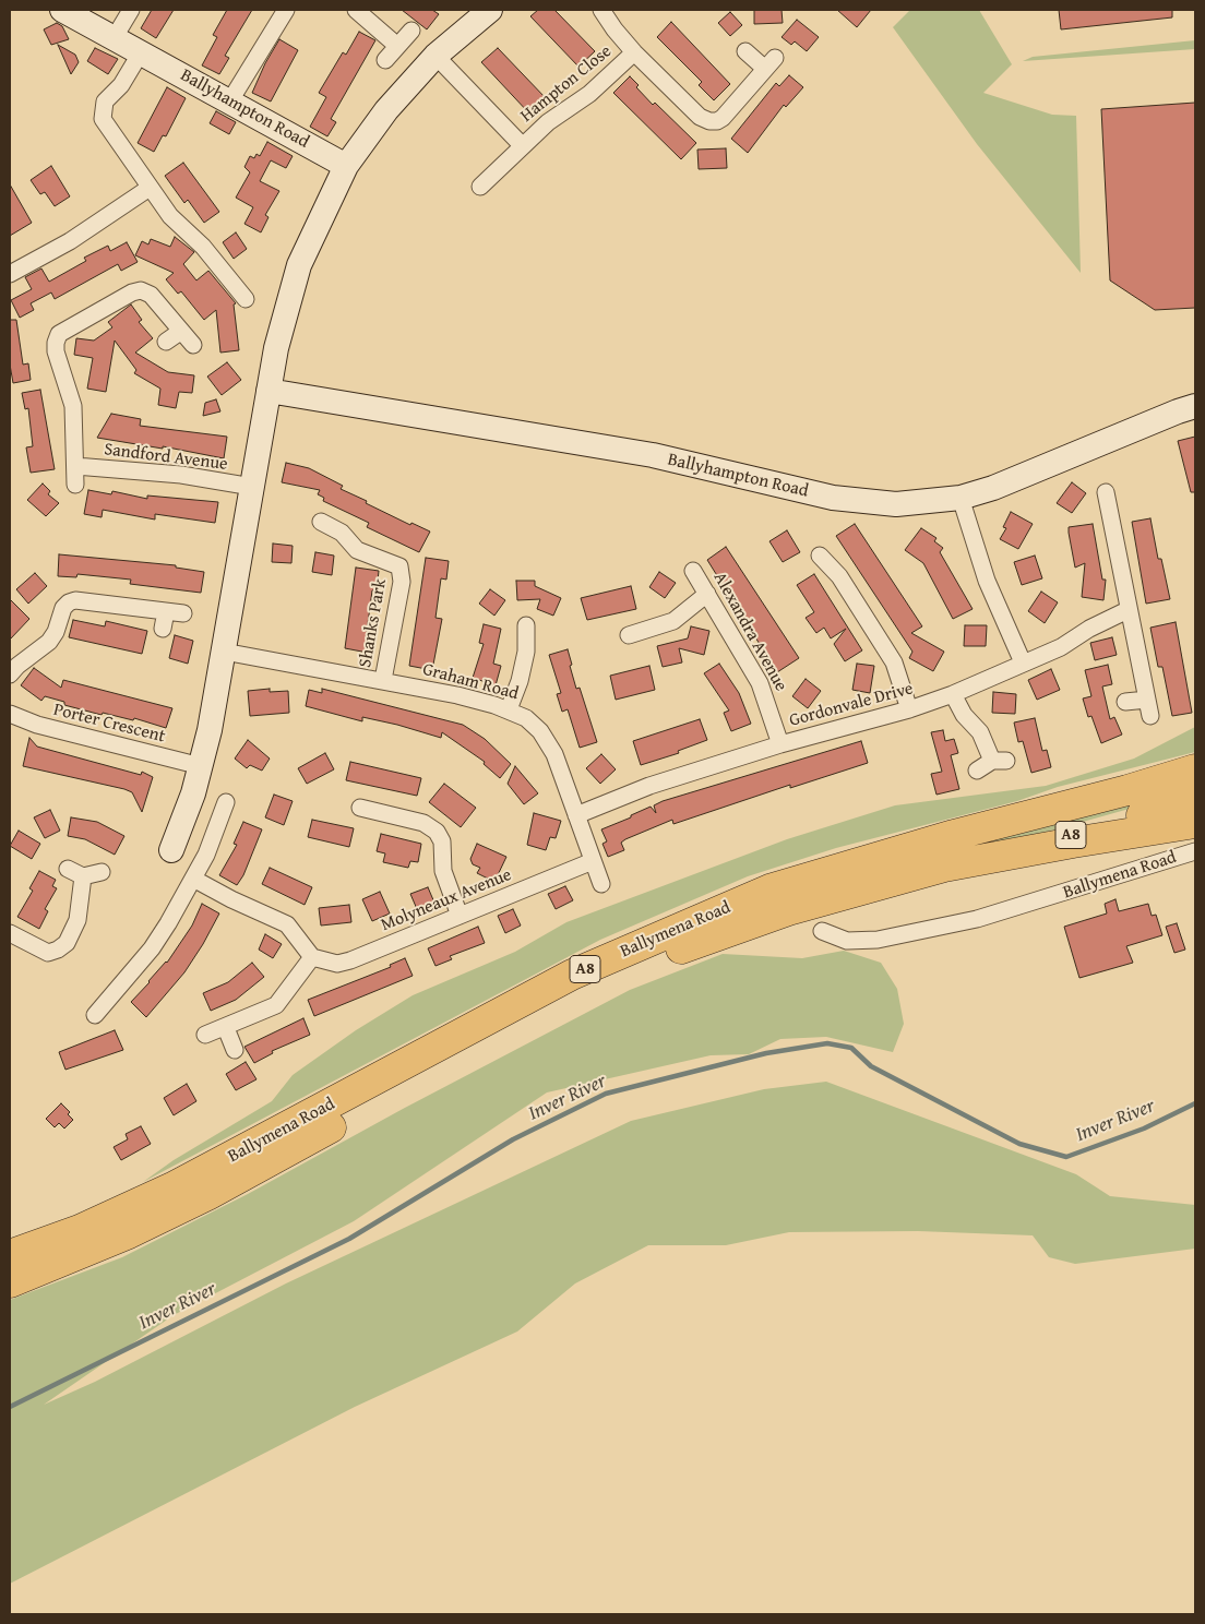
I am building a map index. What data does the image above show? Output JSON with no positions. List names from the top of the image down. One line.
{"streets":{"highway":["A8","Ballymena Road"],"street":["Hampton Close","Ballyhampton Road","Sandford Avenue","Shanks Park","Alexandra Avenue","Graham Road","Gordonvale Drive","Porter Crescent","Molyneaux Avenue"]},"crossings":[["Shanks Park","Graham Road"],["Alexandra Avenue","Gordonvale Drive"],["Graham Road","Gordonvale Drive"],["Graham Road","Molyneaux Avenue"],["A8","Ballymena Road"]],"water":["Inver River"]}
